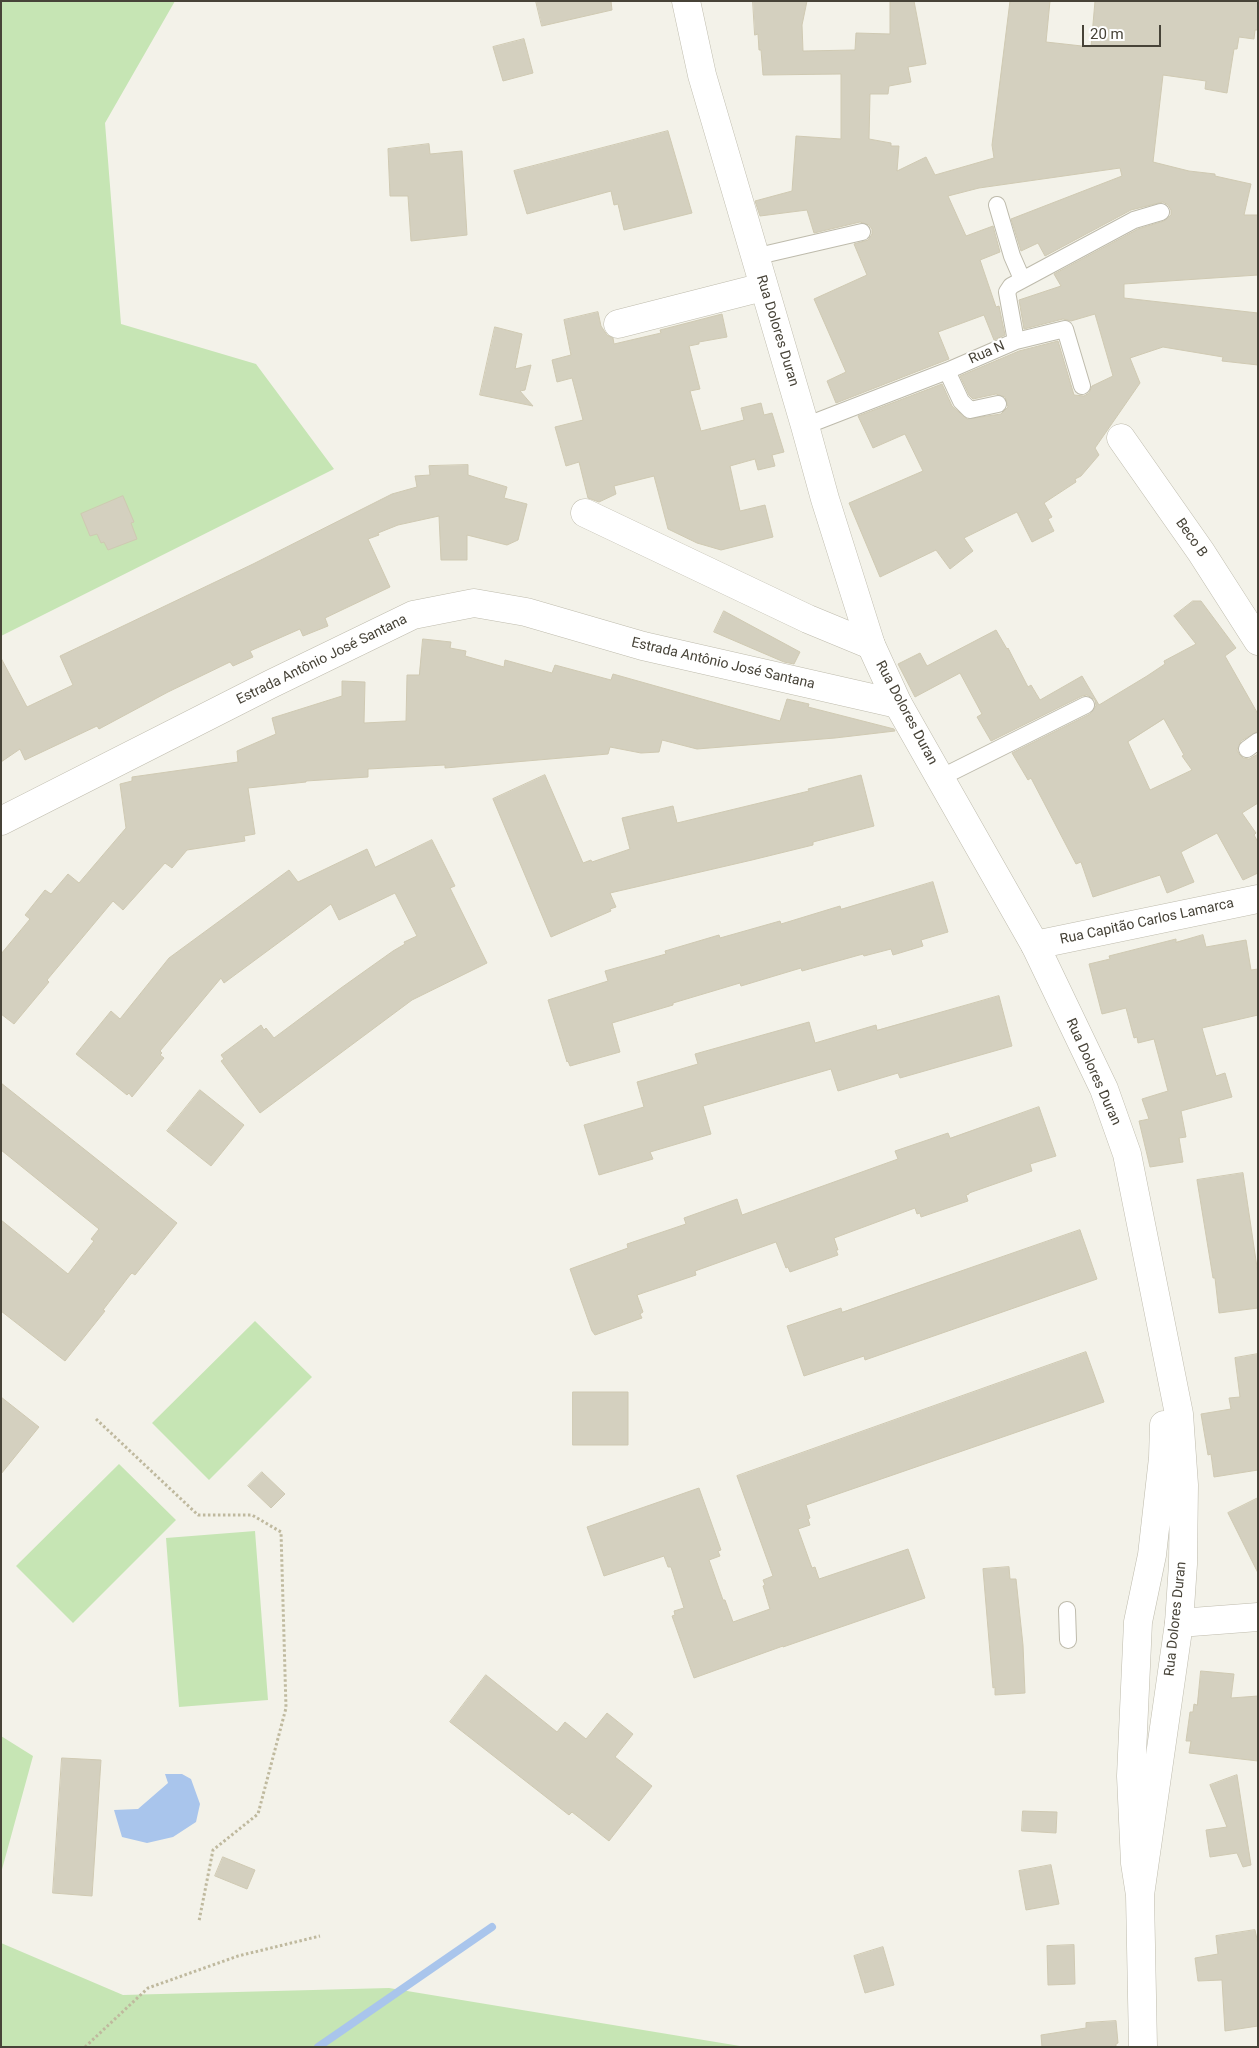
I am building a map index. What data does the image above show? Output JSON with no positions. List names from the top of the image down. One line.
{"streets":{"street":["Rua Dolores Duran","Beco B","Estrada Antônio José Santana","Rua Capitão Carlos Lamarca"],"lane":["Rua N"]},"crossings":[["Rua Dolores Duran","Rua N"],["Rua Dolores Duran","Estrada Antônio José Santana"],["Rua Dolores Duran","Rua Capitão Carlos Lamarca"]],"scale_bar":"20 m"}
